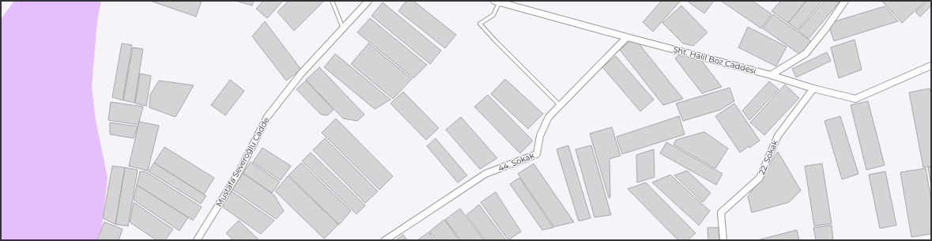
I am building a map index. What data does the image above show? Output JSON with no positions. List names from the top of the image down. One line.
{"streets":{"street":["Şht. Halil Boz Caddesi","22. Sokak","Mustafa Severoğlu Cadde","44. Sokak"]},"crossings":[["Şht. Halil Boz Caddesi","22. Sokak"],["Şht. Halil Boz Caddesi","44. Sokak"]]}
